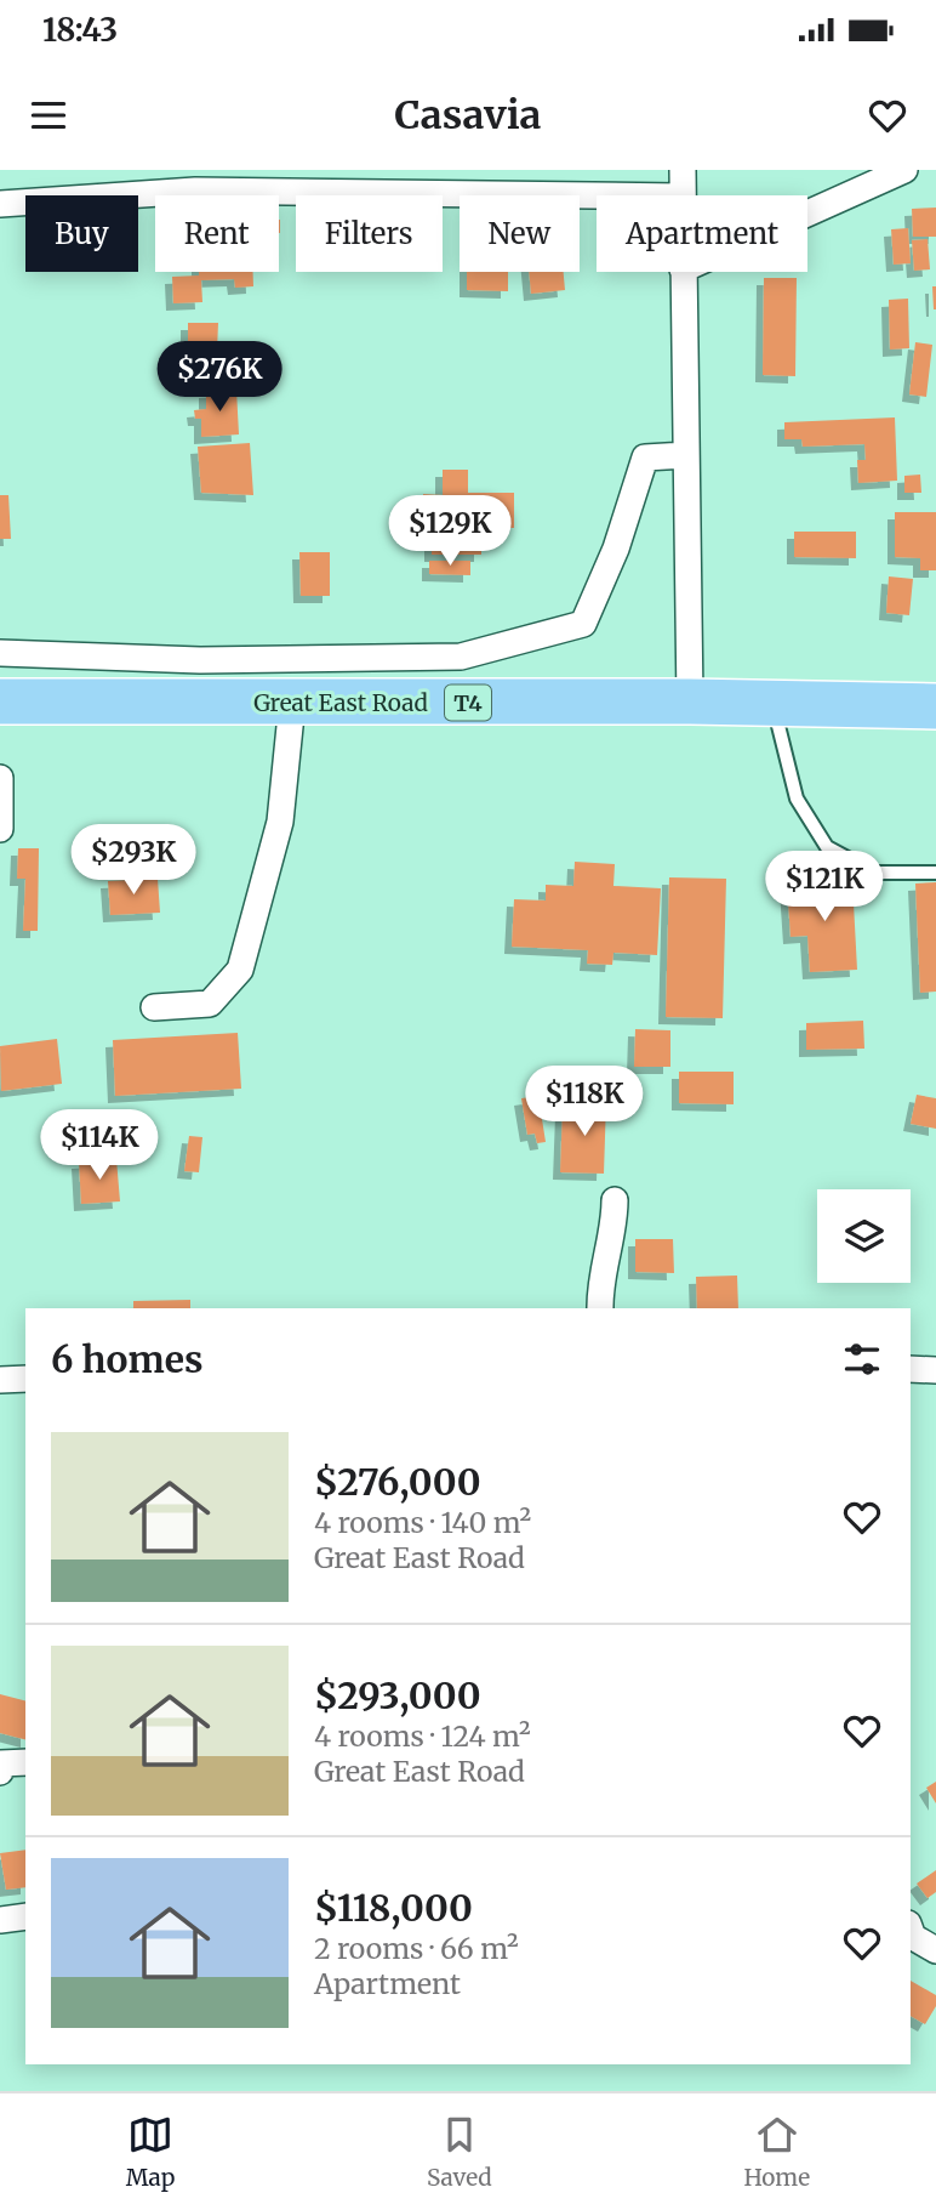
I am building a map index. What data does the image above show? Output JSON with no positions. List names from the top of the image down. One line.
{"streets":{"highway":["Great East Road","T4"]},"page":{"status":"18:43","header":"Casavia","chip":["Buy","Rent","Filters","New","Apartment"],"price":["$276K","$129K","$293K","$121K","$118K","$114K"],"heading":"6 homes","list":[{"name":"$276,000","note":"4 rooms · 140 m² · Great East Road"},{"name":"$293,000","note":"4 rooms · 124 m² · Great East Road"},{"name":"$118,000","note":"2 rooms · 66 m² · Apartment"}],"tabs":["Map","Saved","Home"]}}
